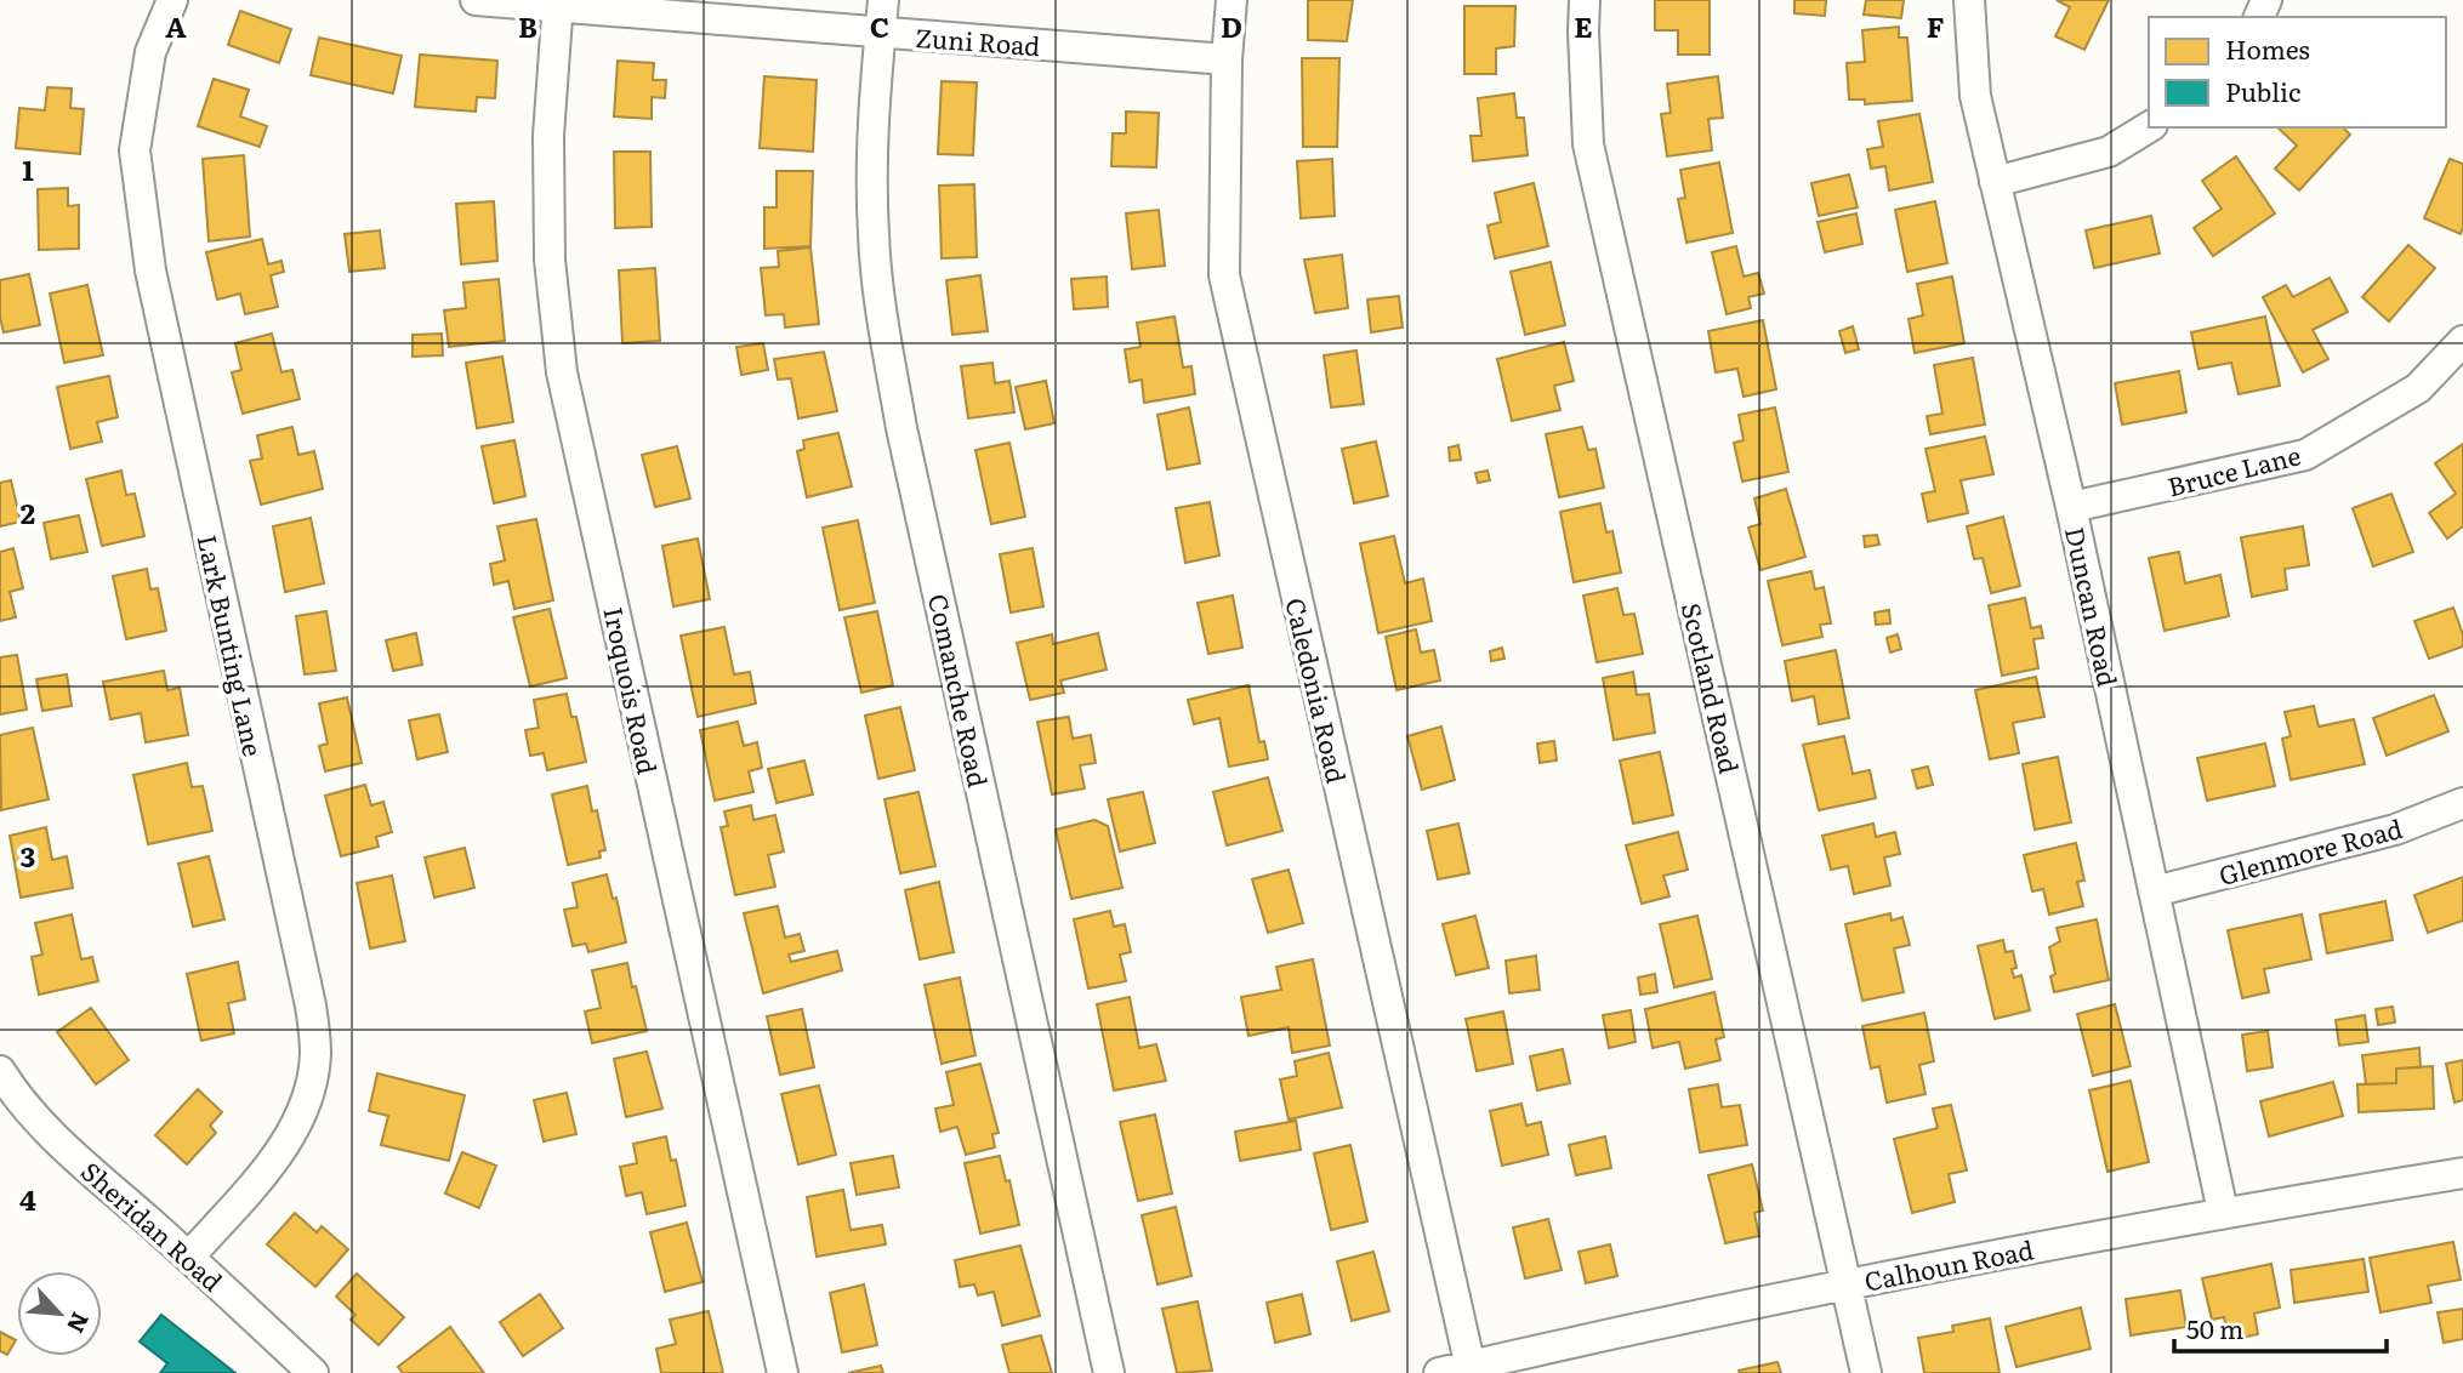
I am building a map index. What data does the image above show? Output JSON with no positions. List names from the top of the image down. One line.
{"streets":{"street":["Zuni Road","Bruce Lane","Duncan Road","Lark Bunting Lane","Scotland Road","Iroquois Road","Comanche Road","Caledonia Road","Glenmore Road","Sheridan Road","Calhoun Road"]},"crossings":[["Zuni Road","Iroquois Road"],["Zuni Road","Comanche Road"],["Zuni Road","Caledonia Road"],["Bruce Lane","Duncan Road"],["Duncan Road","Glenmore Road"],["Duncan Road","Calhoun Road"],["Lark Bunting Lane","Sheridan Road"],["Scotland Road","Calhoun Road"],["Caledonia Road","Calhoun Road"]],"legend":["Homes","Public"],"scale_bar":"50 m","north":"bottom right","grid":{"columns":["A","B","C","D","E","F"],"rows":["1","2","3","4"]}}
